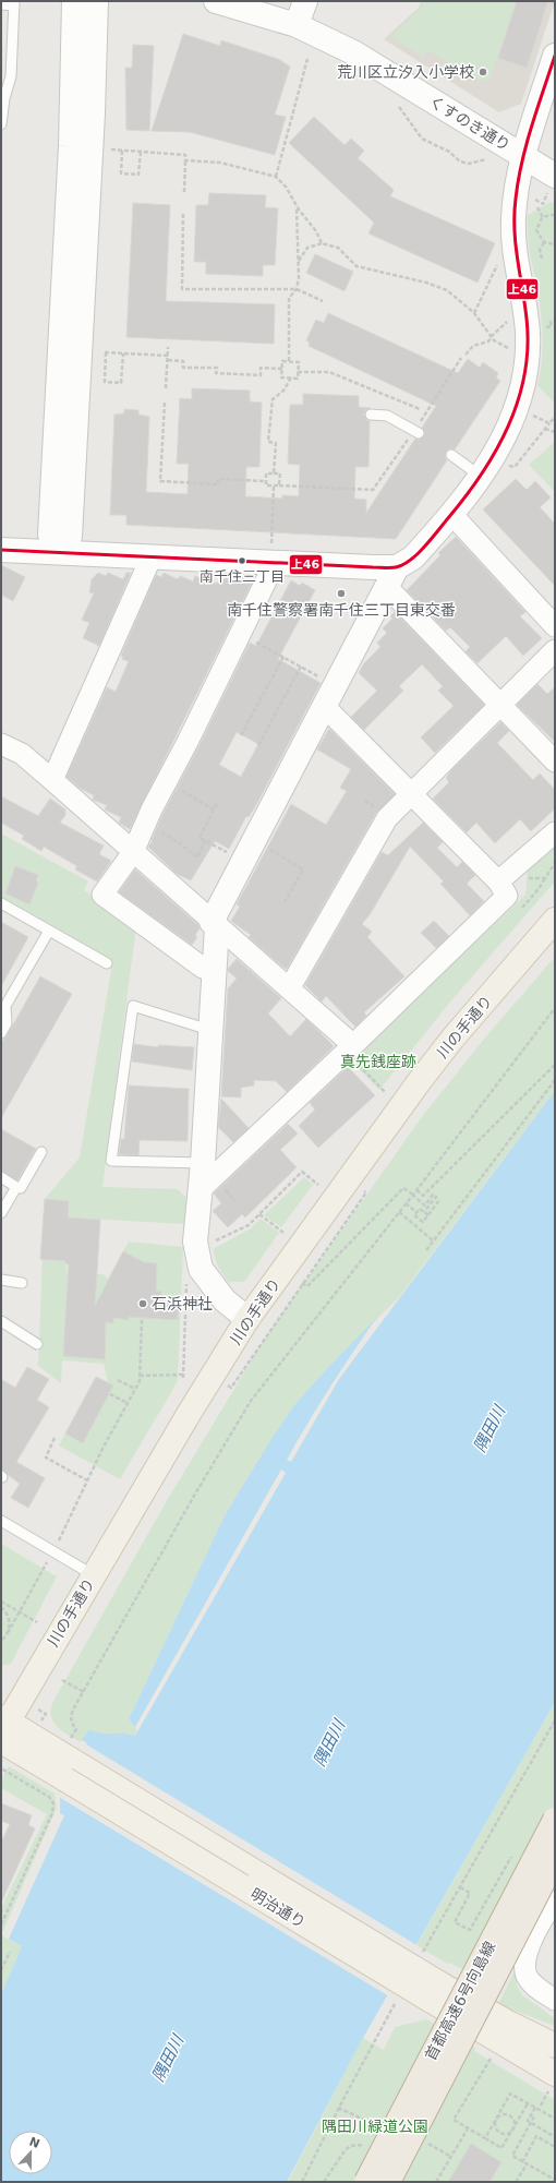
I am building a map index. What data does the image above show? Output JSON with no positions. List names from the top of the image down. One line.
{"streets":{"highway":["首都高速6号向島線"],"main road":["川の手通り","明治通り"],"street":["くすのき通り"]},"crossings":[["川の手通り","明治通り"]],"water":["隅田川"],"parks":["真先銭座跡","隅田川緑道公園"],"places":["荒川区立汐入小学校","南千住三丁目","南千住警察署南千住三丁目東交番","石浜神社"],"lines":["transit line 上46"],"north":"top"}
